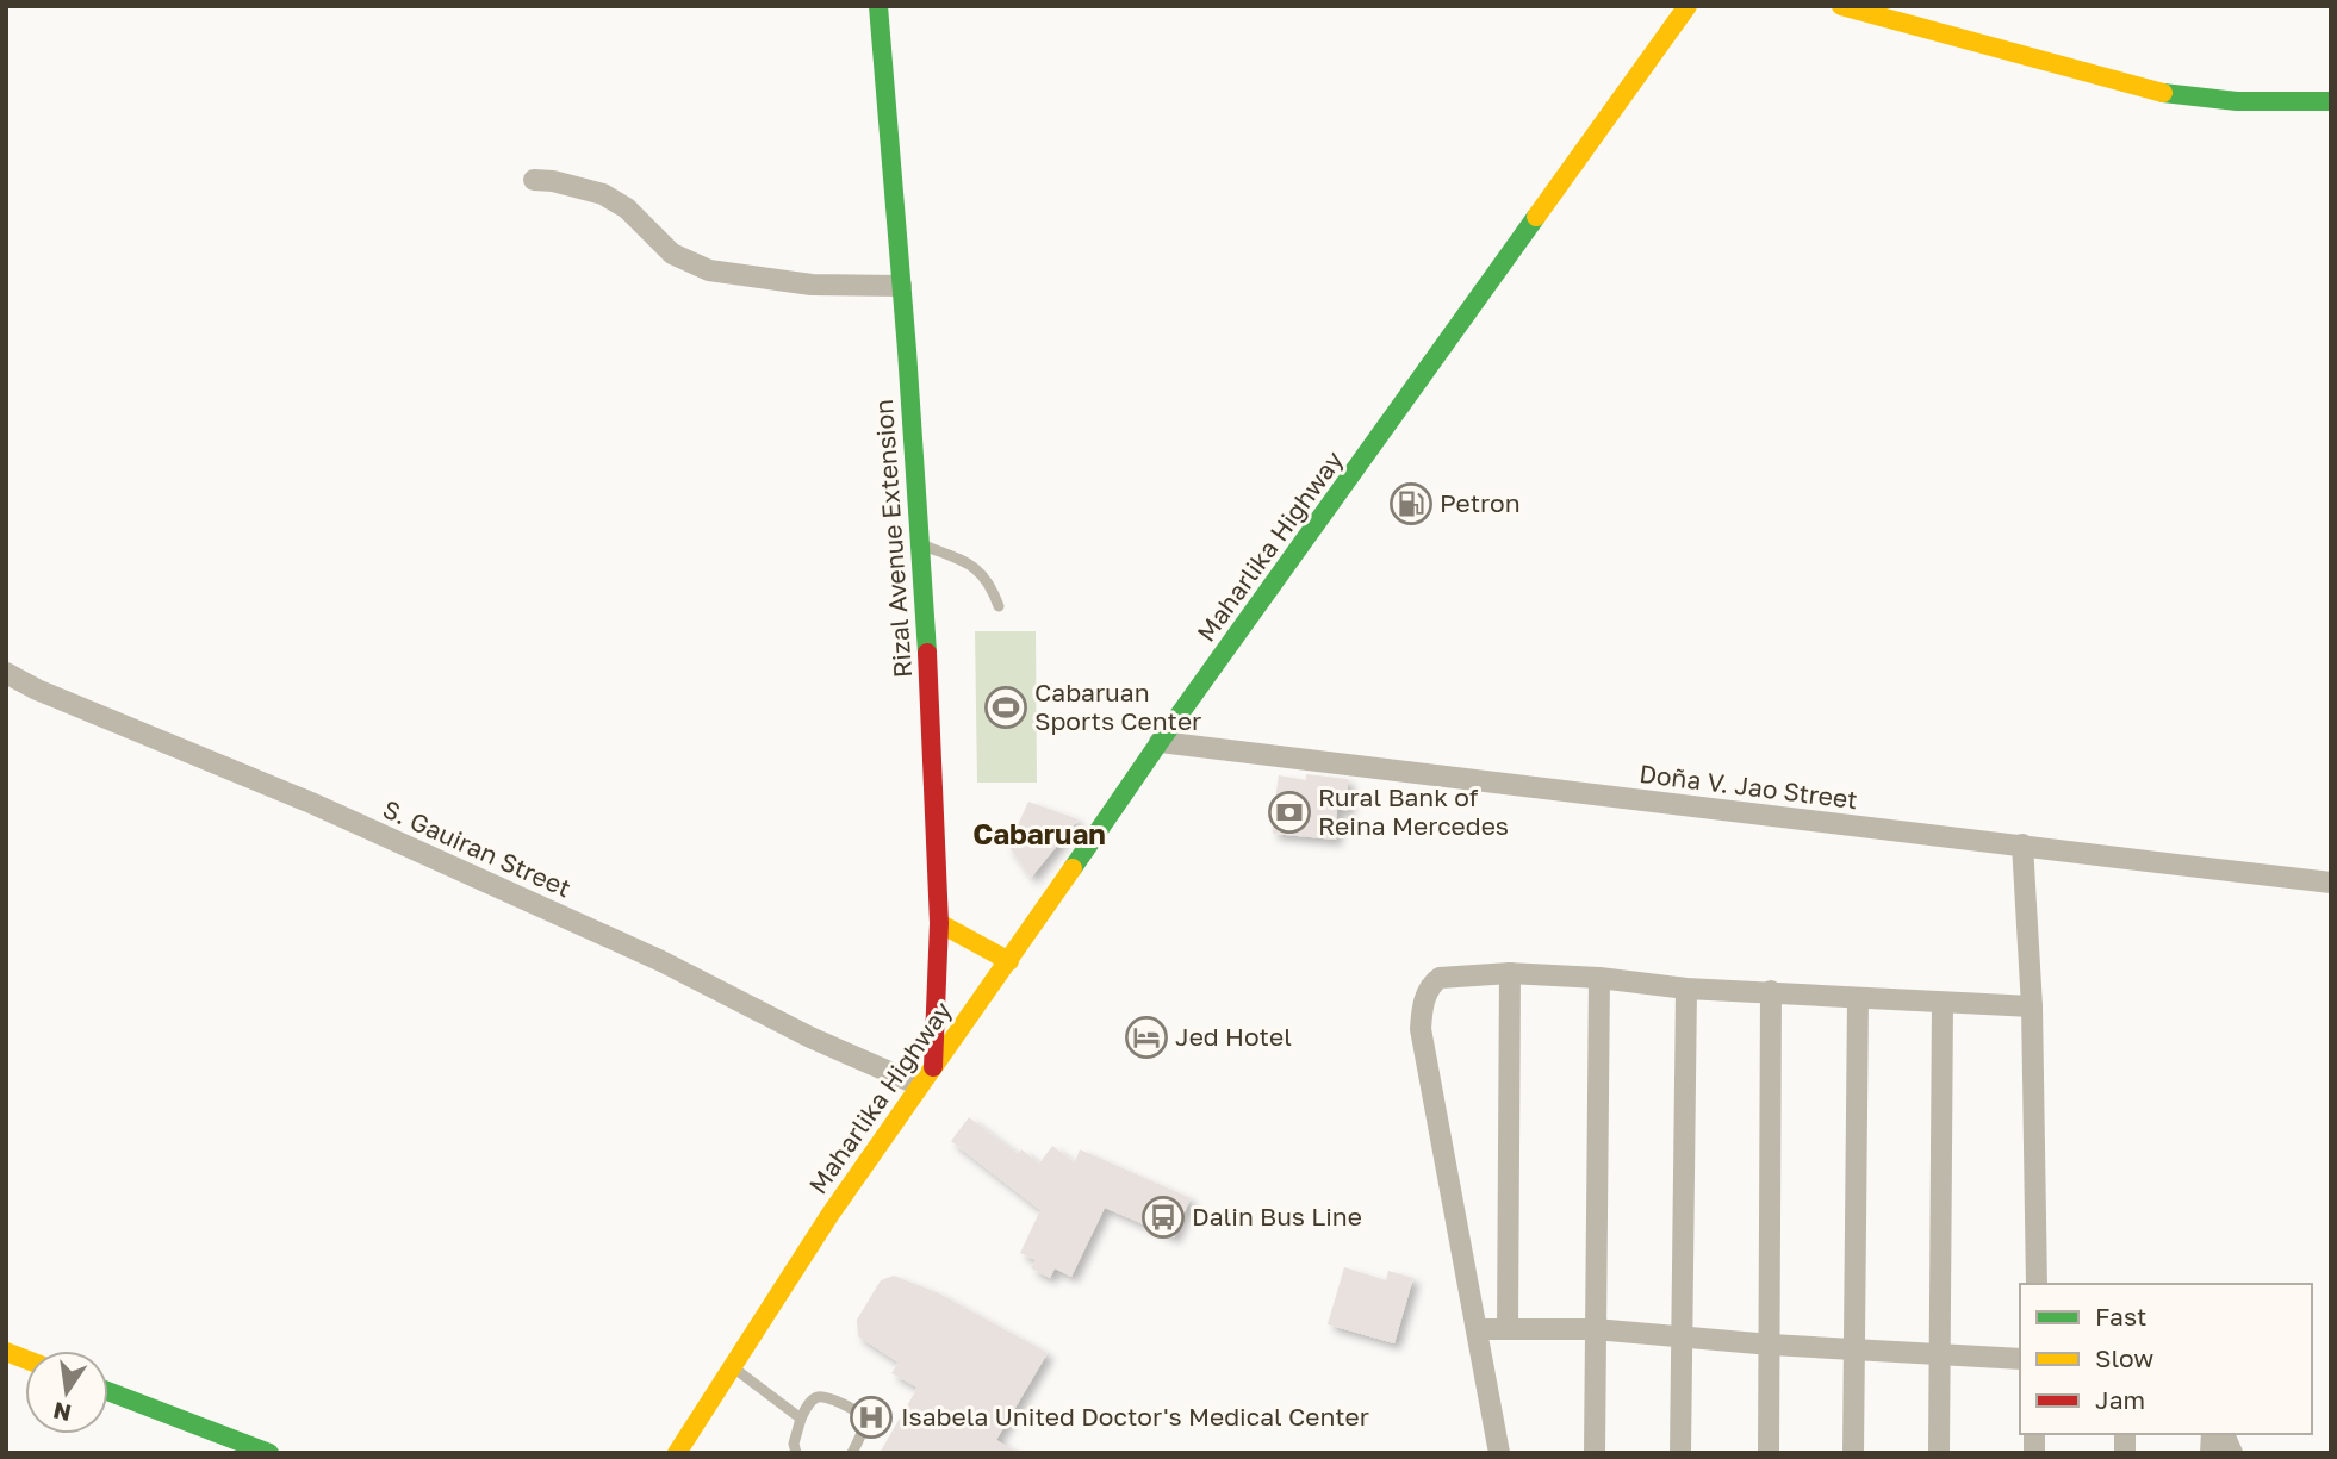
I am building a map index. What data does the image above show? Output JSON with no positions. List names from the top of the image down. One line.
{"streets":{"main road":["Rizal Avenue Extension","Maharlika Highway"],"street":["Doña V. Jao Street","S. Gauiran Street"]},"crossings":[["Rizal Avenue Extension","Maharlika Highway"],["Maharlika Highway","Doña V. Jao Street"],["Maharlika Highway","S. Gauiran Street"]],"districts":["Cabaruan"],"places":{"fuel station":["Petron"],"sports":["Cabaruan Sports Center"],"bank":["Rural Bank of Reina Mercedes"],"hotel":["Jed Hotel"],"bus stop":["Dalin Bus Line"],"hospital":["Isabela United Doctor's Medical Center"]},"legend":["Fast","Slow","Jam"],"north":"bottom"}
